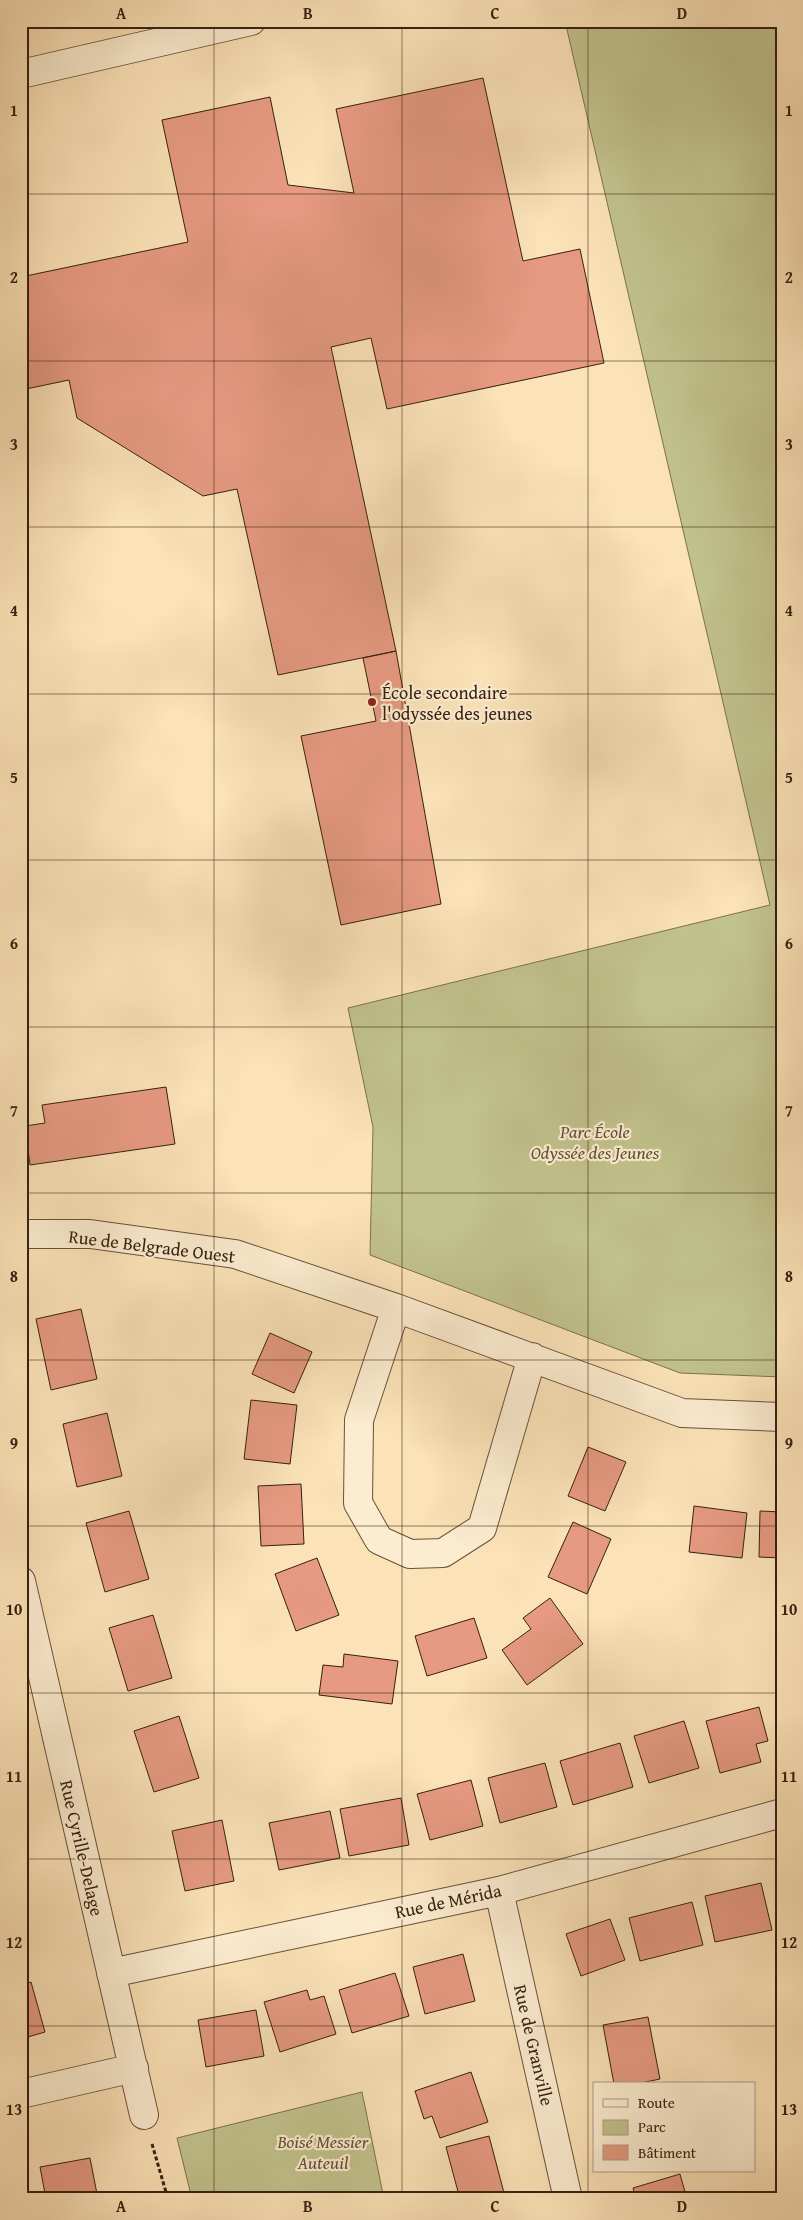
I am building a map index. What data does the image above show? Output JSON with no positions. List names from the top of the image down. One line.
{"streets":{"street":["Rue de Belgrade Ouest","Rue Cyrille-Delage","Rue de Mérida","Rue de Granville"]},"crossings":[["Rue Cyrille-Delage","Rue de Mérida"],["Rue de Mérida","Rue de Granville"]],"parks":["Parc École Odyssée des Jeunes","Boisé Messier Auteuil"],"places":["École secondaire l'odyssée des jeunes"],"legend":["Route","Parc","Bâtiment"],"grid":{"columns":["A","B","C","D"],"rows":["1","2","3","4","5","6","7","8","9","10","11","12","13"]}}
